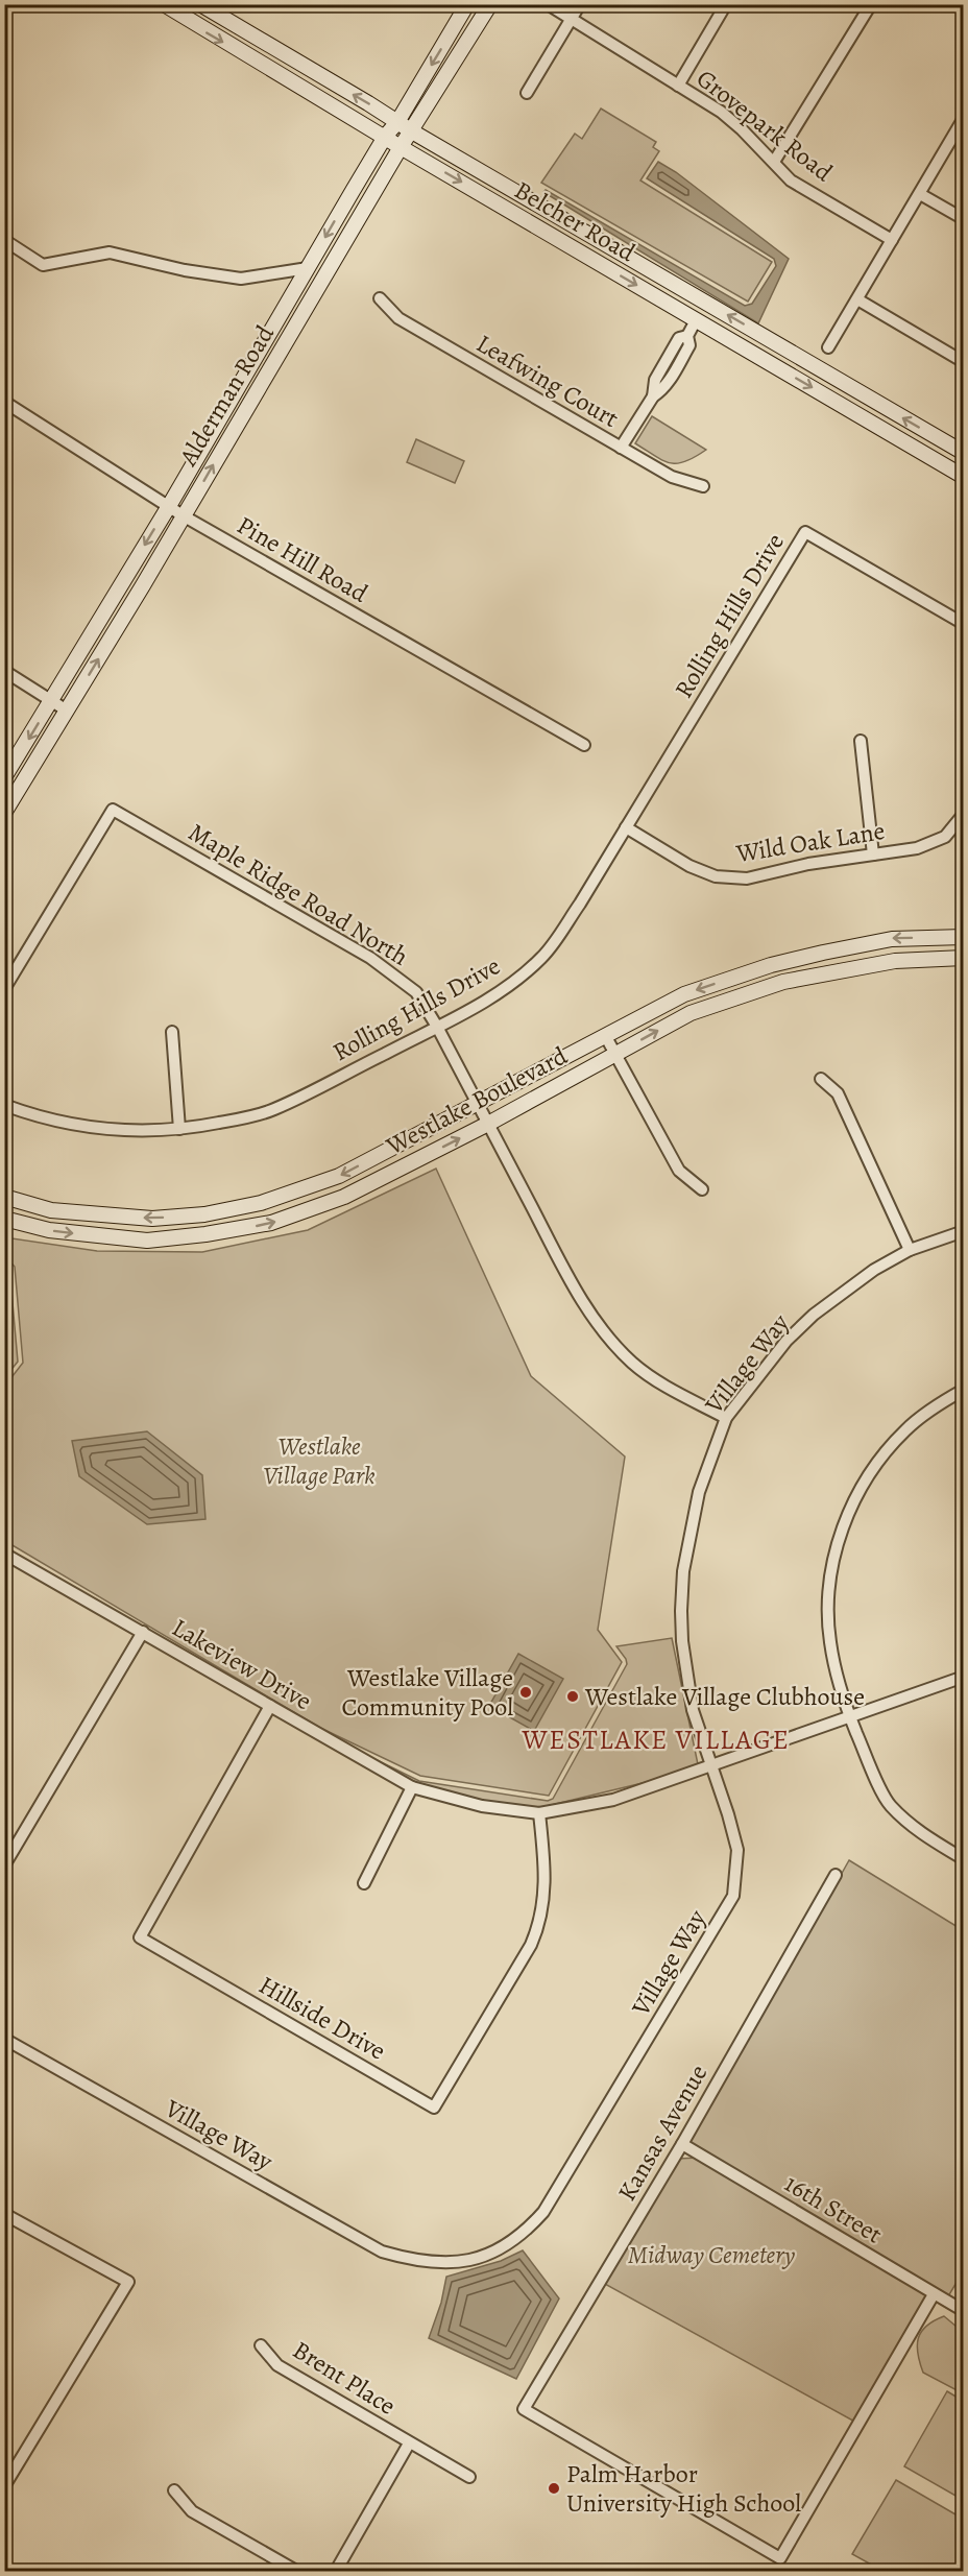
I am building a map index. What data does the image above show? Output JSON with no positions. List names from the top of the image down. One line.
{"streets":{"main road":["Belcher Road","Alderman Road","Westlake Boulevard"],"street":["Grovepark Road","Leafwing Court","Pine Hill Road","Rolling Hills Drive","Wild Oak Lane","Maple Ridge Road North","Village Way","Lakeview Drive","Hillside Drive","Kansas Avenue","16th Street","Brent Place"]},"crossings":[["Belcher Road","Alderman Road"],["Alderman Road","Pine Hill Road"],["Rolling Hills Drive","Wild Oak Lane"],["Rolling Hills Drive","Maple Ridge Road North"],["Maple Ridge Road North","Westlake Boulevard"],["Maple Ridge Road North","Village Way"],["Village Way","Lakeview Drive"],["Lakeview Drive","Hillside Drive"],["Kansas Avenue","16th Street"]],"districts":["WESTLAKE VILLAGE"],"parks":["Westlake Village Park","Midway Cemetery"],"places":["Westlake Village Community Pool","Westlake Village Clubhouse","Palm Harbor University High School"]}
